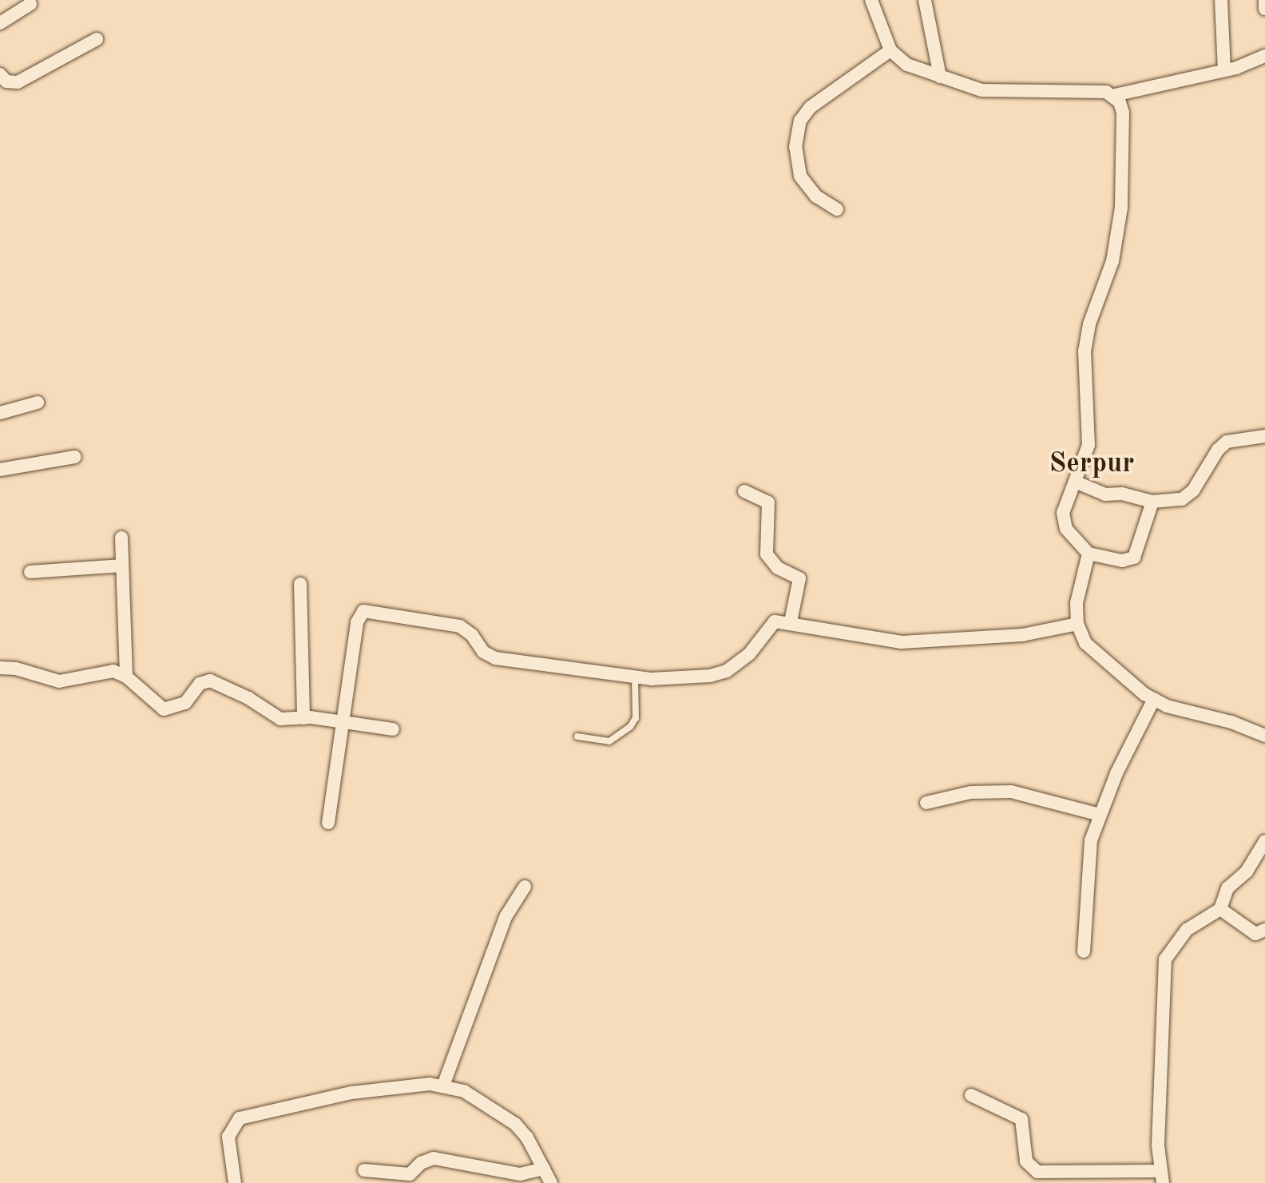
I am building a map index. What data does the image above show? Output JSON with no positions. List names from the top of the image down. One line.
{"districts":["Serpur"]}
